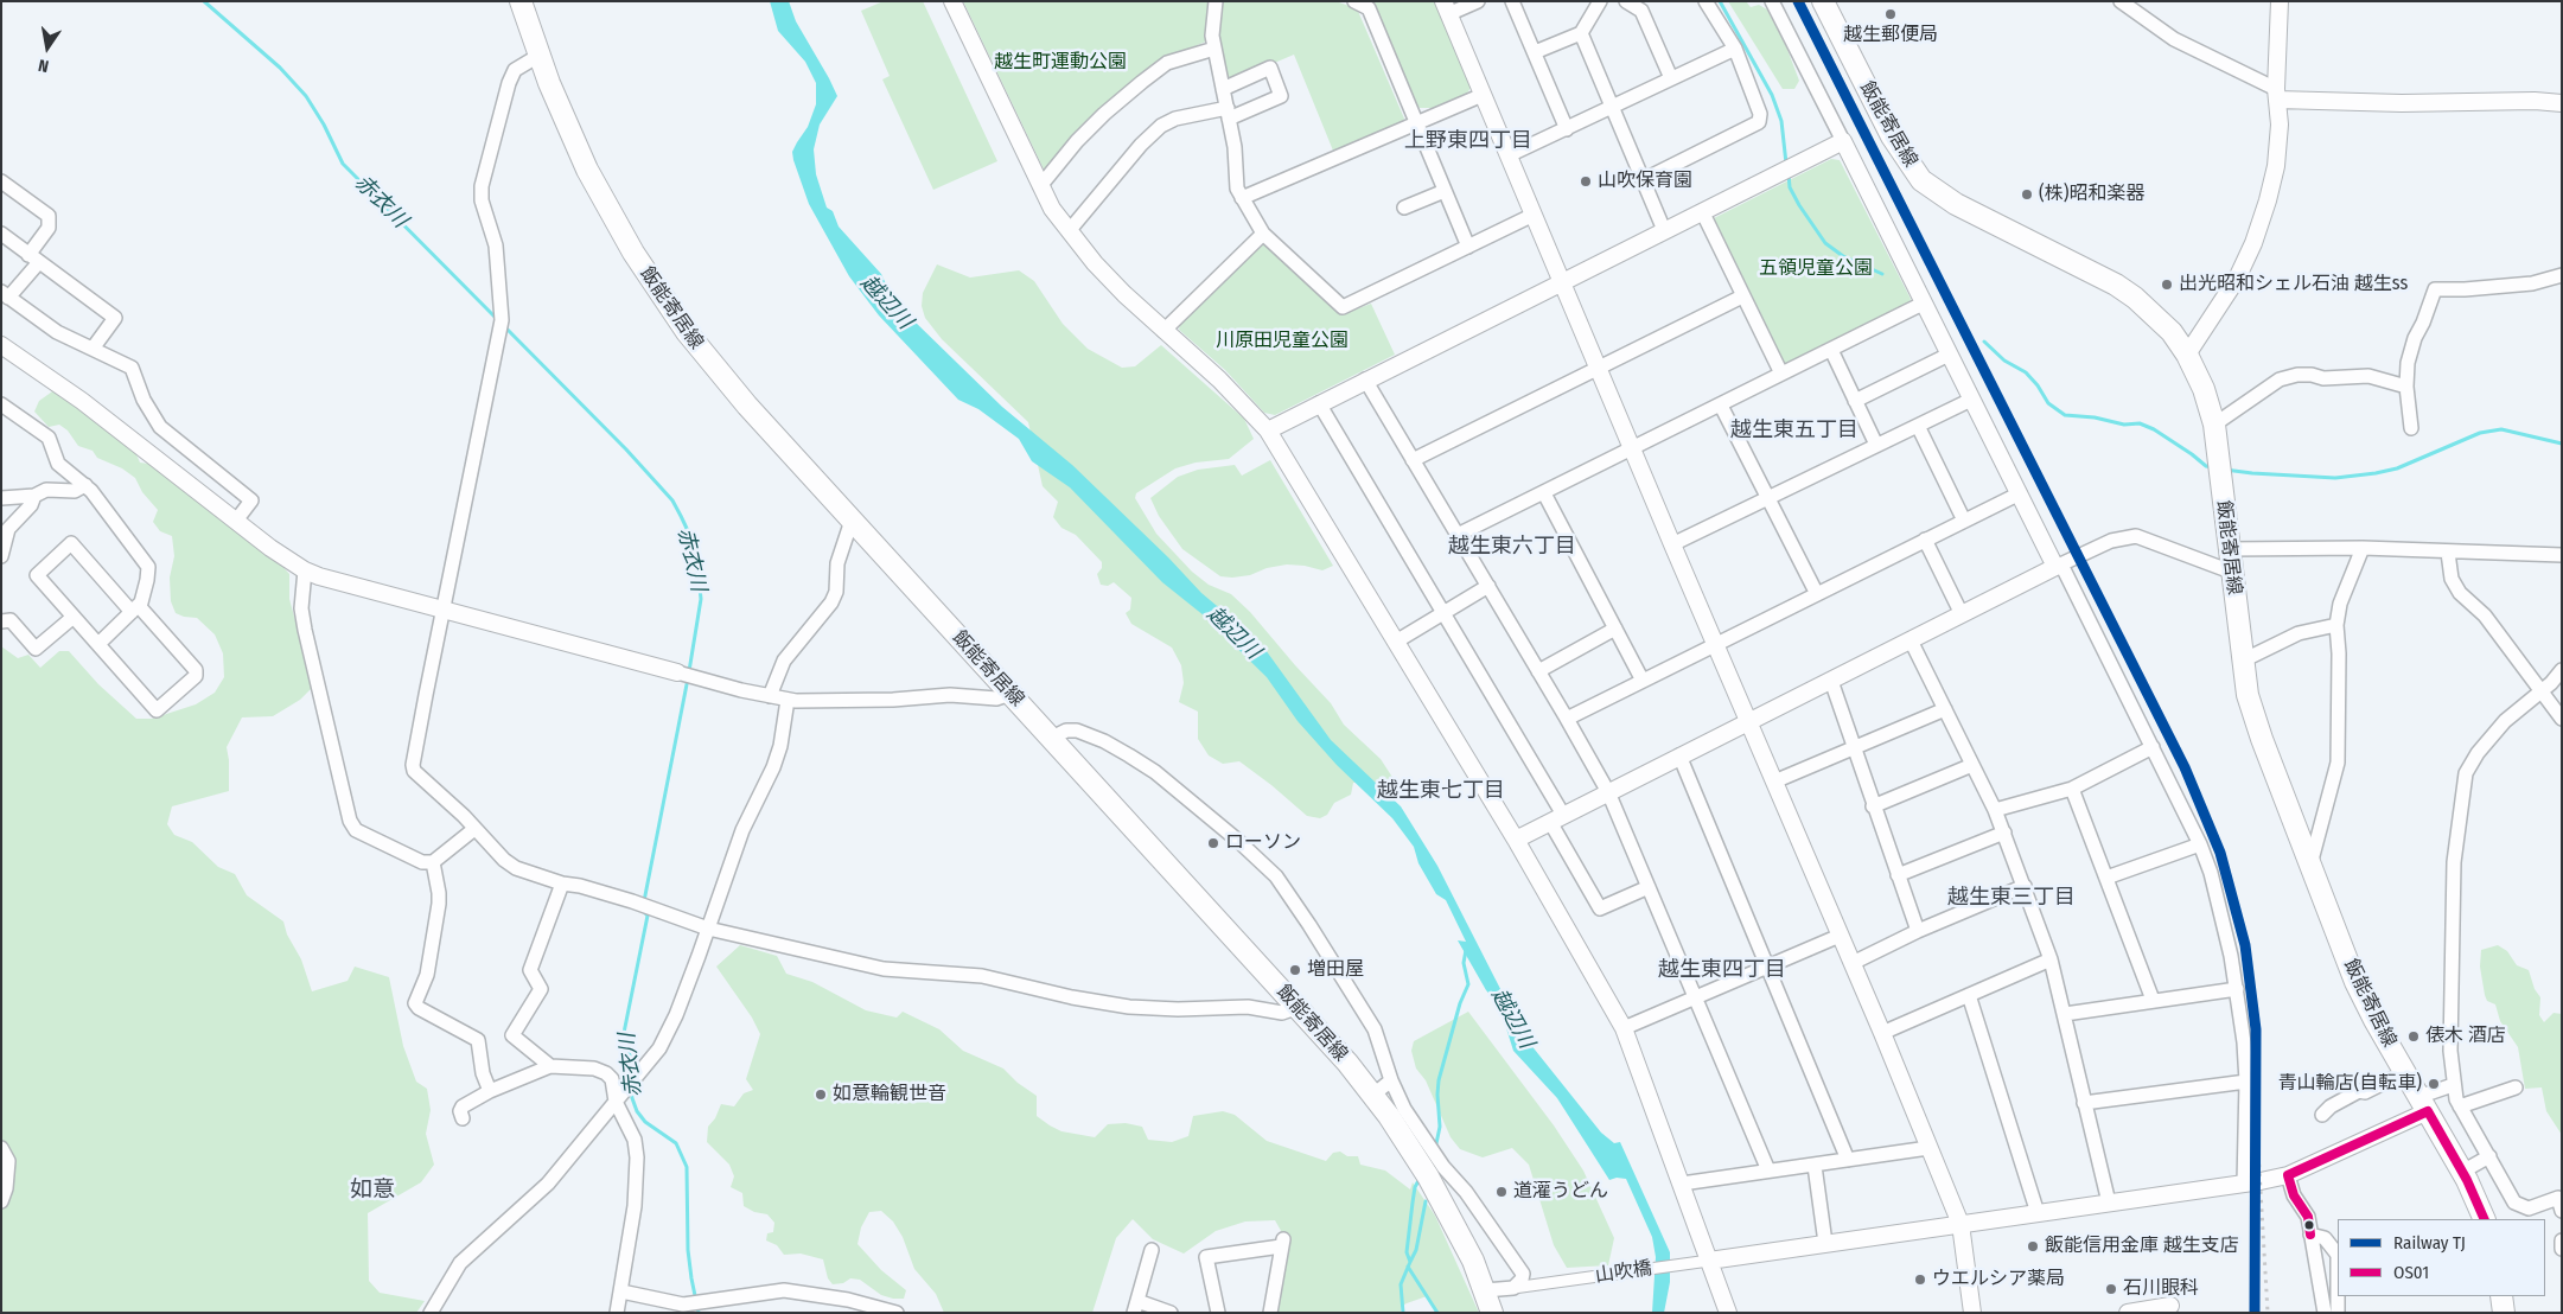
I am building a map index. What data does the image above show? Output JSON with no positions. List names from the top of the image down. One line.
{"streets":{"main road":["飯能寄居線"],"street":["山吹橋"]},"districts":["上野東四丁目","越生東五丁目","越生東六丁目","越生東七丁目","越生東三丁目","越生東四丁目","如意"],"water":["赤衣川","越辺川"],"parks":["越生町運動公園","五領児童公園","川原田児童公園"],"places":["越生郵便局","山吹保育園","(株)昭和楽器","出光昭和シェル石油 越生ss","ローソン","増田屋","俵木 酒店","青山輪店(自転車)","如意輪観世音","道灌うどん","飯能信用金庫 越生支店","ウエルシア薬局","石川眼科"],"lines":["rail line TJ","transit line OS01"],"legend":["Railway TJ","OS01"],"north":"bottom"}
